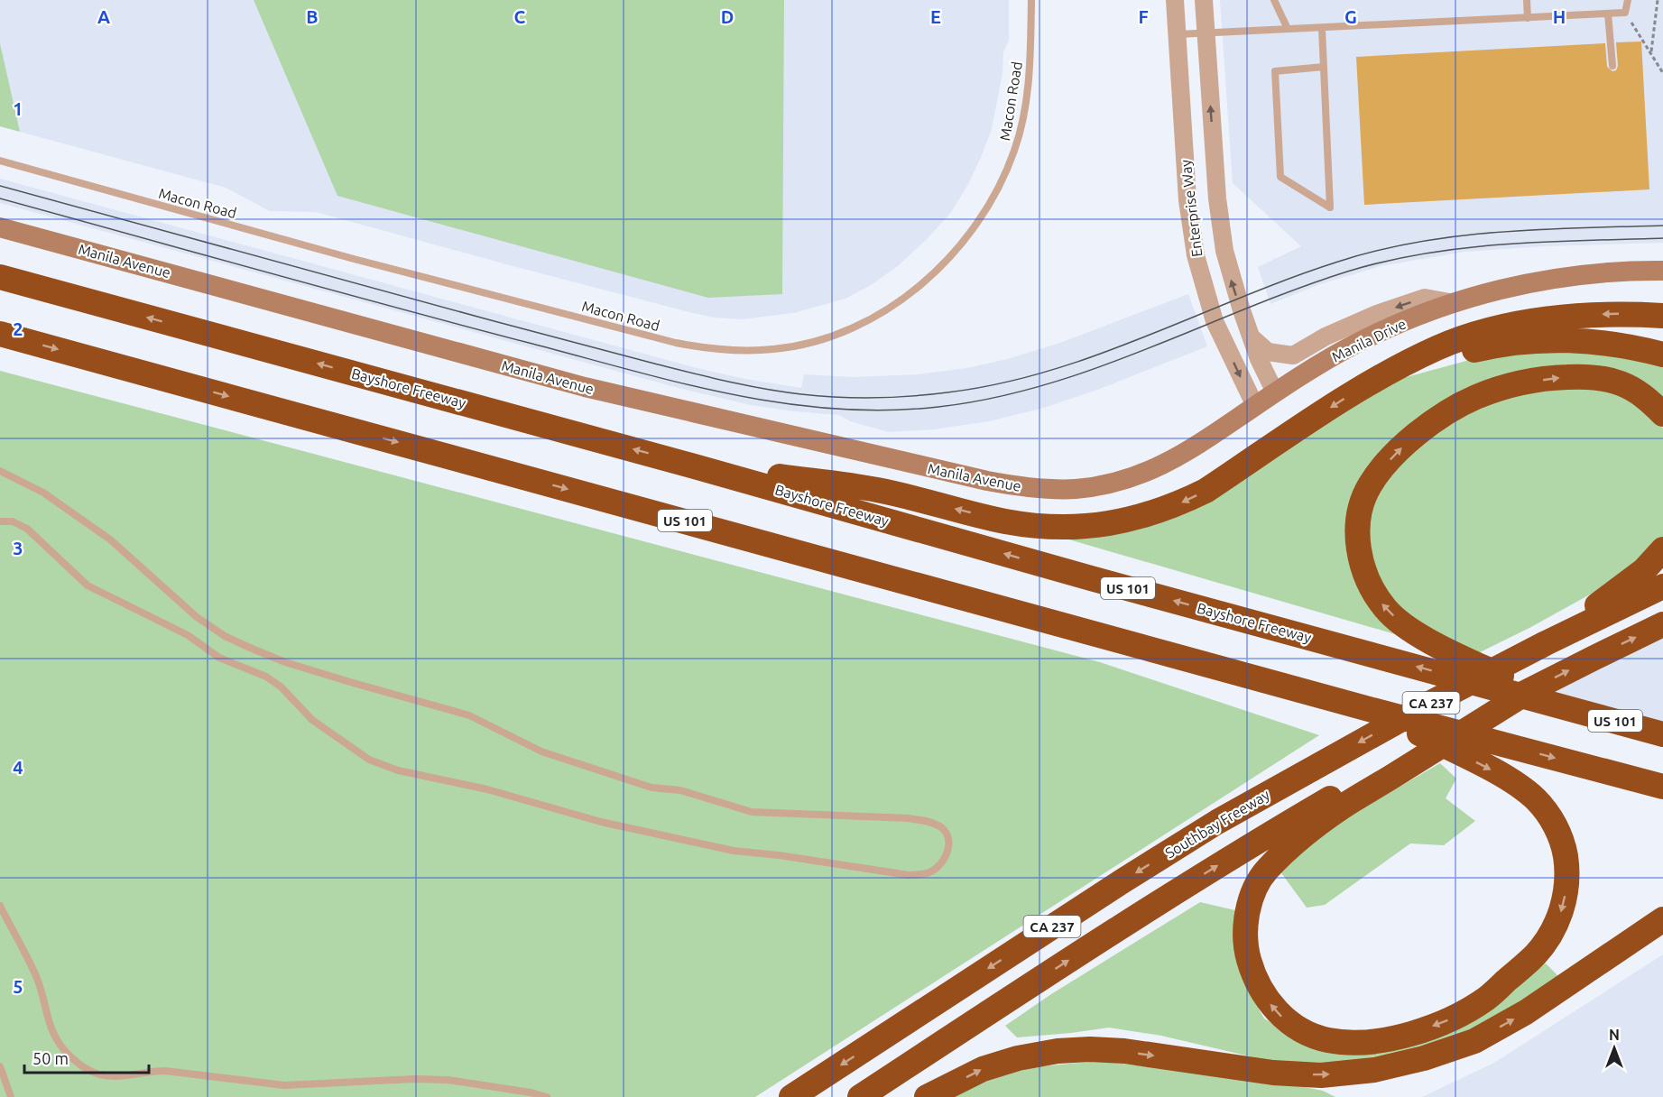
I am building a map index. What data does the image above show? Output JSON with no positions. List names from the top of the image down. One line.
{"streets":{"highway":["Bayshore Freeway","US 101","CA 237","Southbay Freeway"],"main road":["Manila Avenue","Manila Drive"],"street":["Enterprise Way"],"lane":["Macon Road"]},"crossings":[["Enterprise Way","Manila Drive"],["Manila Avenue","Manila Drive"]],"scale_bar":"50 m","north":"top","grid":{"columns":["A","B","C","D","E","F","G","H"],"rows":["1","2","3","4","5"]}}
